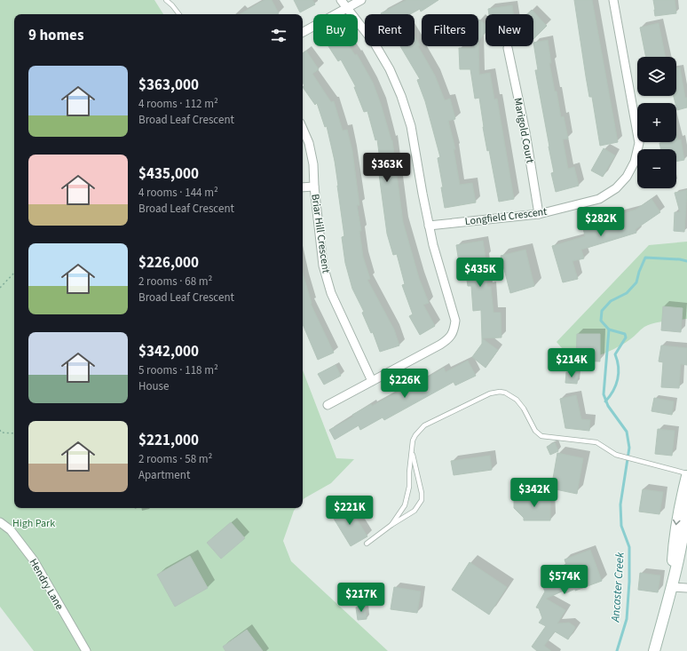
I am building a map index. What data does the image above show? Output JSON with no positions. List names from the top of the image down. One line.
{"streets":{"street":["Marigold Court","Longfield Crescent","Briar Hill Crescent","Hendry Lane"]},"crossings":[["Marigold Court","Longfield Crescent"]],"water":["Ancaster Creek"],"parks":["High Park"],"page":{"chip":["Buy","Rent","Filters","New"],"heading":"9 homes","map_buttons":["+","−"],"list":[{"name":"$363,000","note":"4 rooms · 112 m² · Broad Leaf Crescent"},{"name":"$435,000","note":"4 rooms · 144 m² · Broad Leaf Crescent"},{"name":"$226,000","note":"2 rooms · 68 m² · Broad Leaf Crescent"},{"name":"$342,000","note":"5 rooms · 118 m² · House"},{"name":"$221,000","note":"2 rooms · 58 m² · Apartment"}],"price":["$363K","$282K","$435K","$214K","$226K","$342K","$221K","$574K","$217K"]}}
